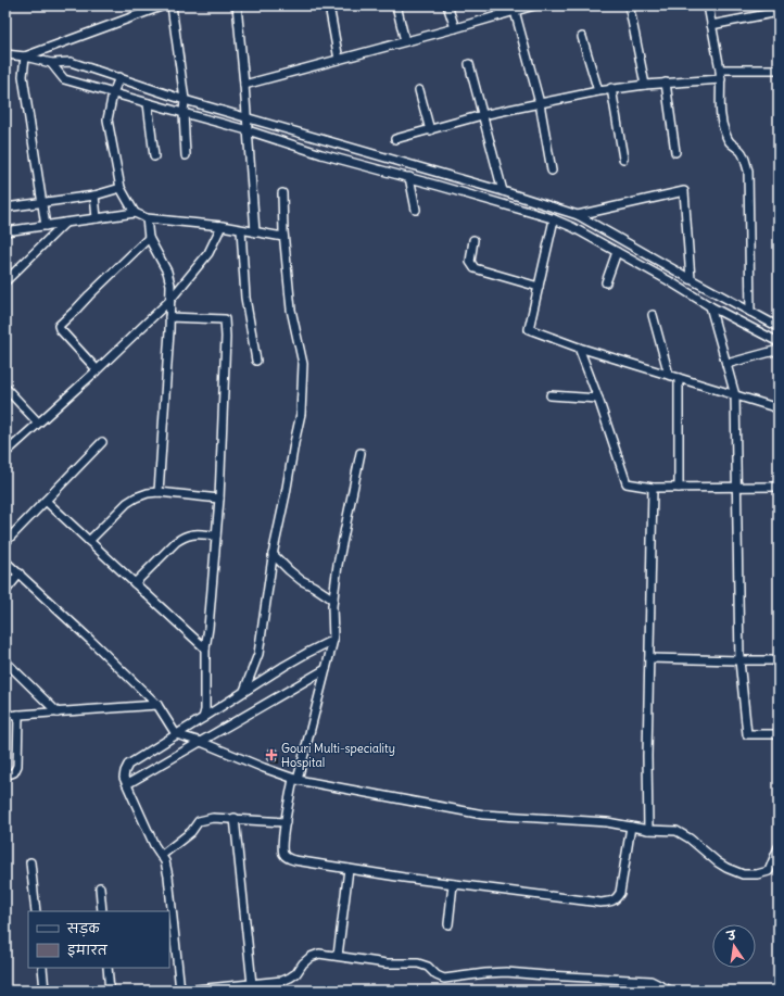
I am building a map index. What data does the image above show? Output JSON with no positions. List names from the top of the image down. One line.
{"places":{"health":["Gouri Multi-speciality Hospital"]},"legend":["सड़क","इमारत"],"north":"top"}
